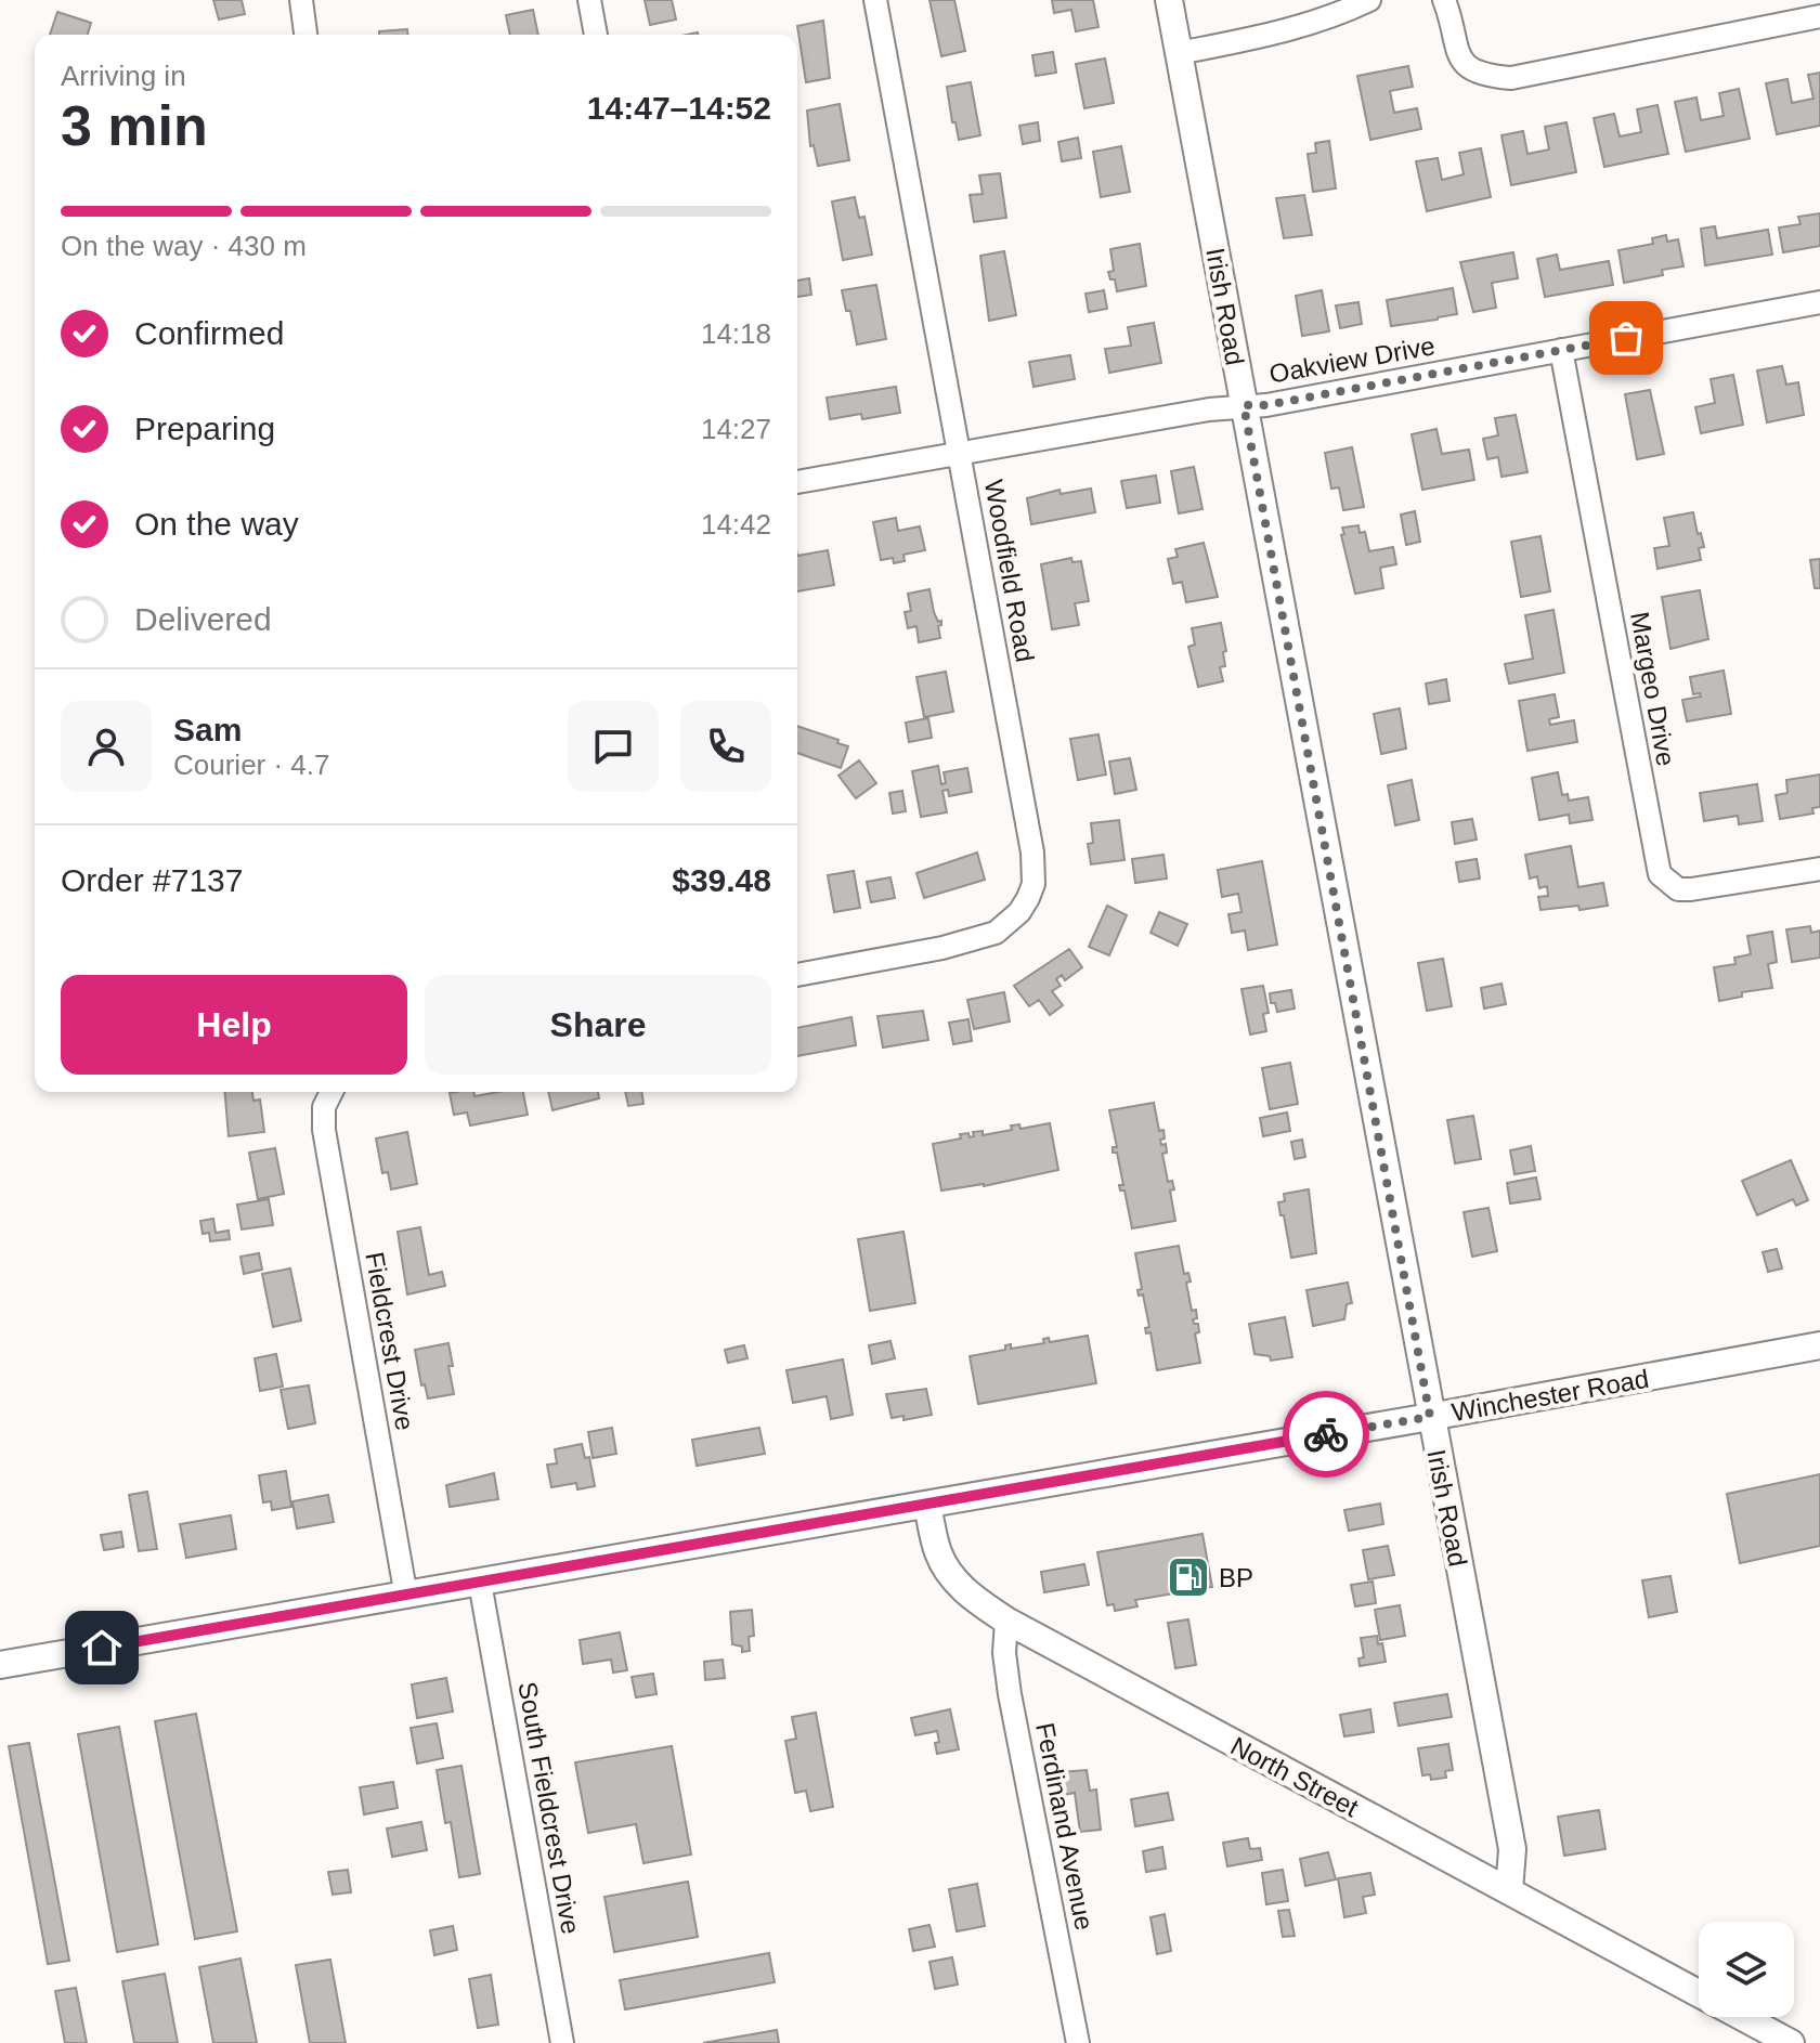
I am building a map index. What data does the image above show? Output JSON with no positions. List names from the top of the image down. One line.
{"streets":{"street":["Irish Road","Oakview Drive","Woodfield Road","Margeo Drive","Fieldcrest Drive","Winchester Road","North Street","South Fieldcrest Drive","Ferdinand Avenue"]},"crossings":[["Irish Road","Oakview Drive"],["Irish Road","Winchester Road"],["Irish Road","North Street"],["Oakview Drive","Woodfield Road"],["Oakview Drive","Margeo Drive"],["Fieldcrest Drive","Winchester Road"],["Winchester Road","North Street"],["Winchester Road","South Fieldcrest Drive"],["North Street","Ferdinand Avenue"]],"places":{"fuel station":["BP"]},"page":{"heading":["3 min","Arriving in","14:47–14:52"],"panel":["Sam","Courier · 4.7","Order #7137","$39.48"],"bar":"On the way · 430 m","list":[["Confirmed","14:18"],["Preparing","14:27"],["On the way","14:42"],"Delivered"],"buttons":["Help","Share"]}}
